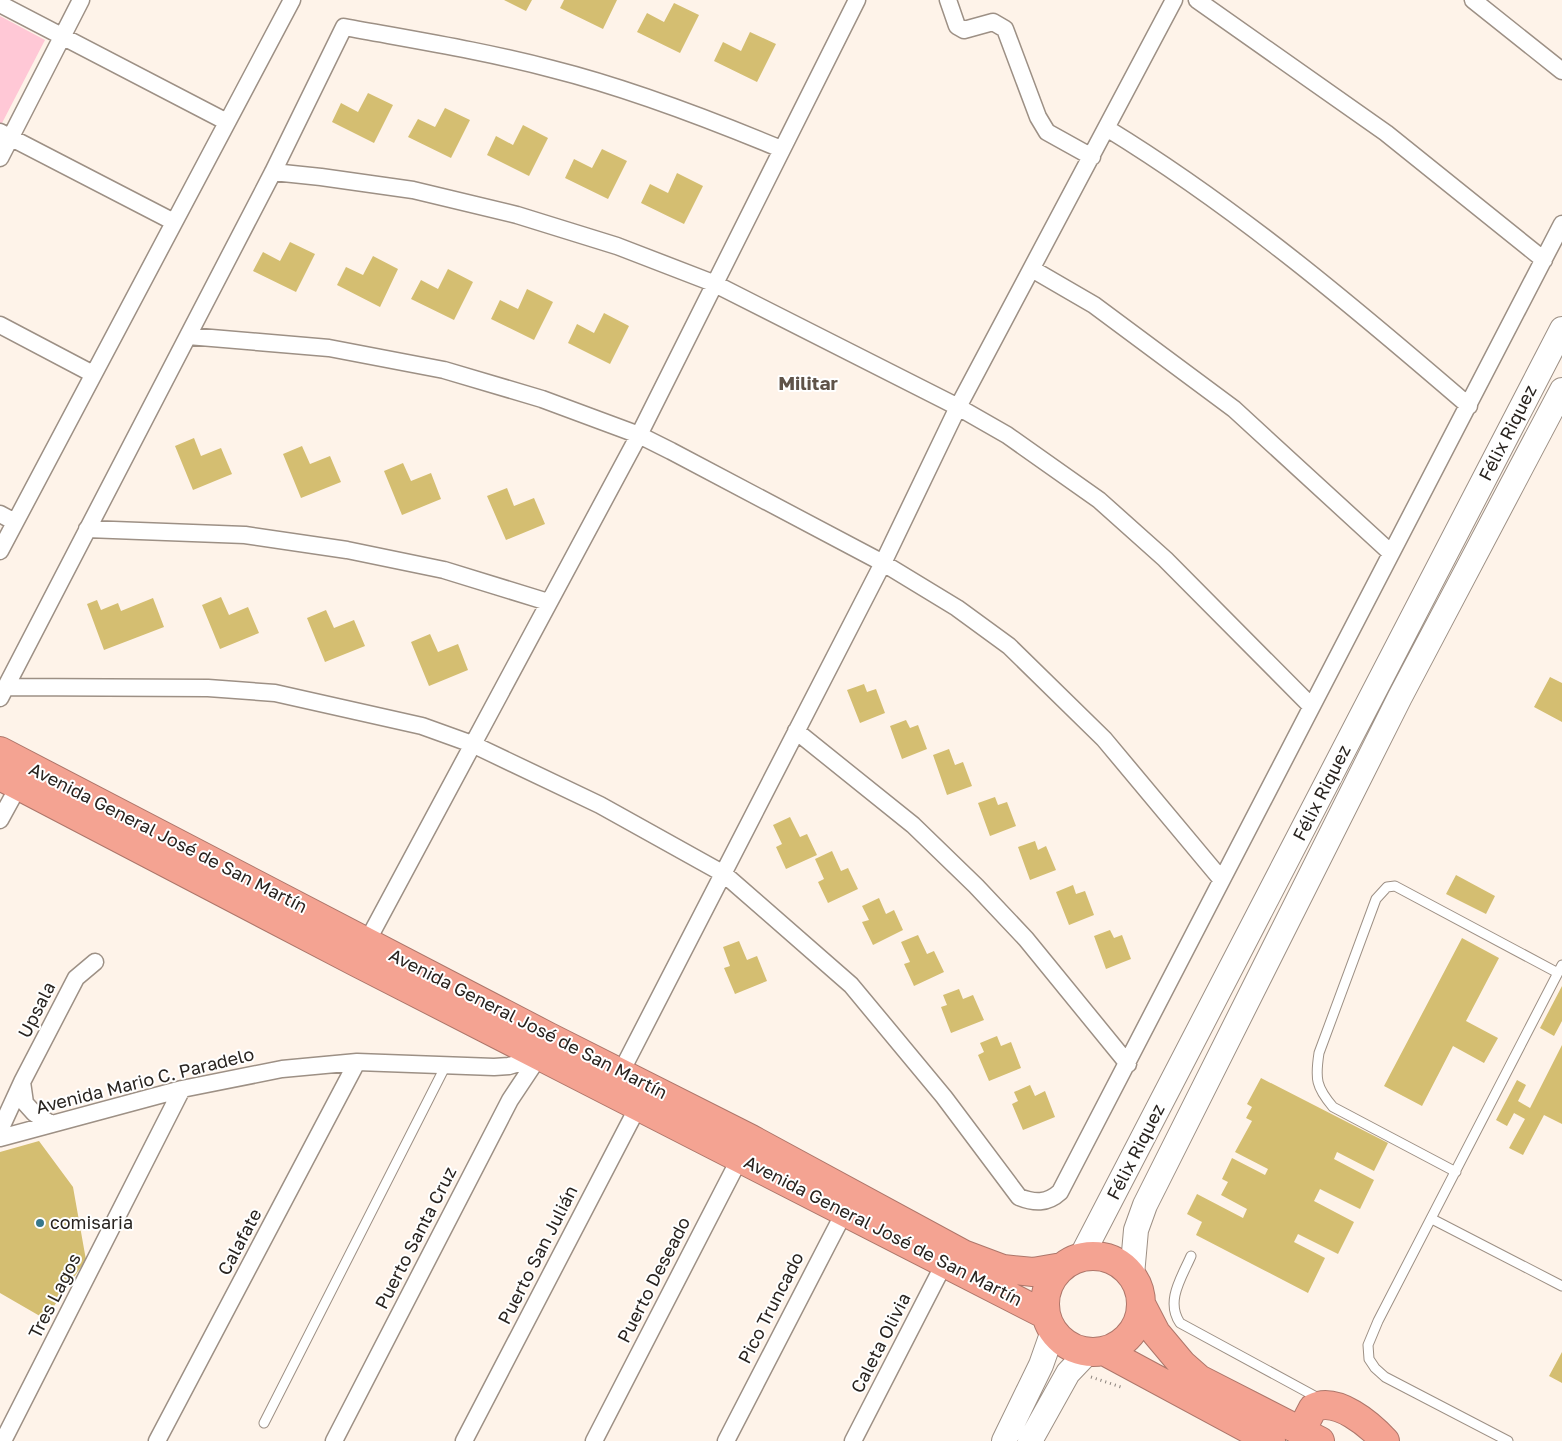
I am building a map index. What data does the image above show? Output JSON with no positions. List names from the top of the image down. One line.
{"streets":{"highway":["Avenida General José de San Martín"],"street":["Félix Riquez","Upsala","Avenida Mario C. Paradelo","Puerto Santa Cruz","Calafate","Puerto San Julián","Puerto Deseado","Tres Lagos","Pico Truncado","Caleta Olivia"]},"crossings":[["Félix Riquez","Avenida General José de San Martín"],["Avenida General José de San Martín","Avenida Mario C. Paradelo"],["Avenida General José de San Martín","Puerto Santa Cruz"],["Avenida General José de San Martín","Puerto San Julián"],["Avenida General José de San Martín","Puerto Deseado"],["Avenida General José de San Martín","Pico Truncado"],["Avenida General José de San Martín","Caleta Olivia"],["Avenida Mario C. Paradelo","Puerto Santa Cruz"],["Avenida Mario C. Paradelo","Calafate"],["Avenida Mario C. Paradelo","Tres Lagos"]],"districts":["Militar"],"places":["comisaria"]}
